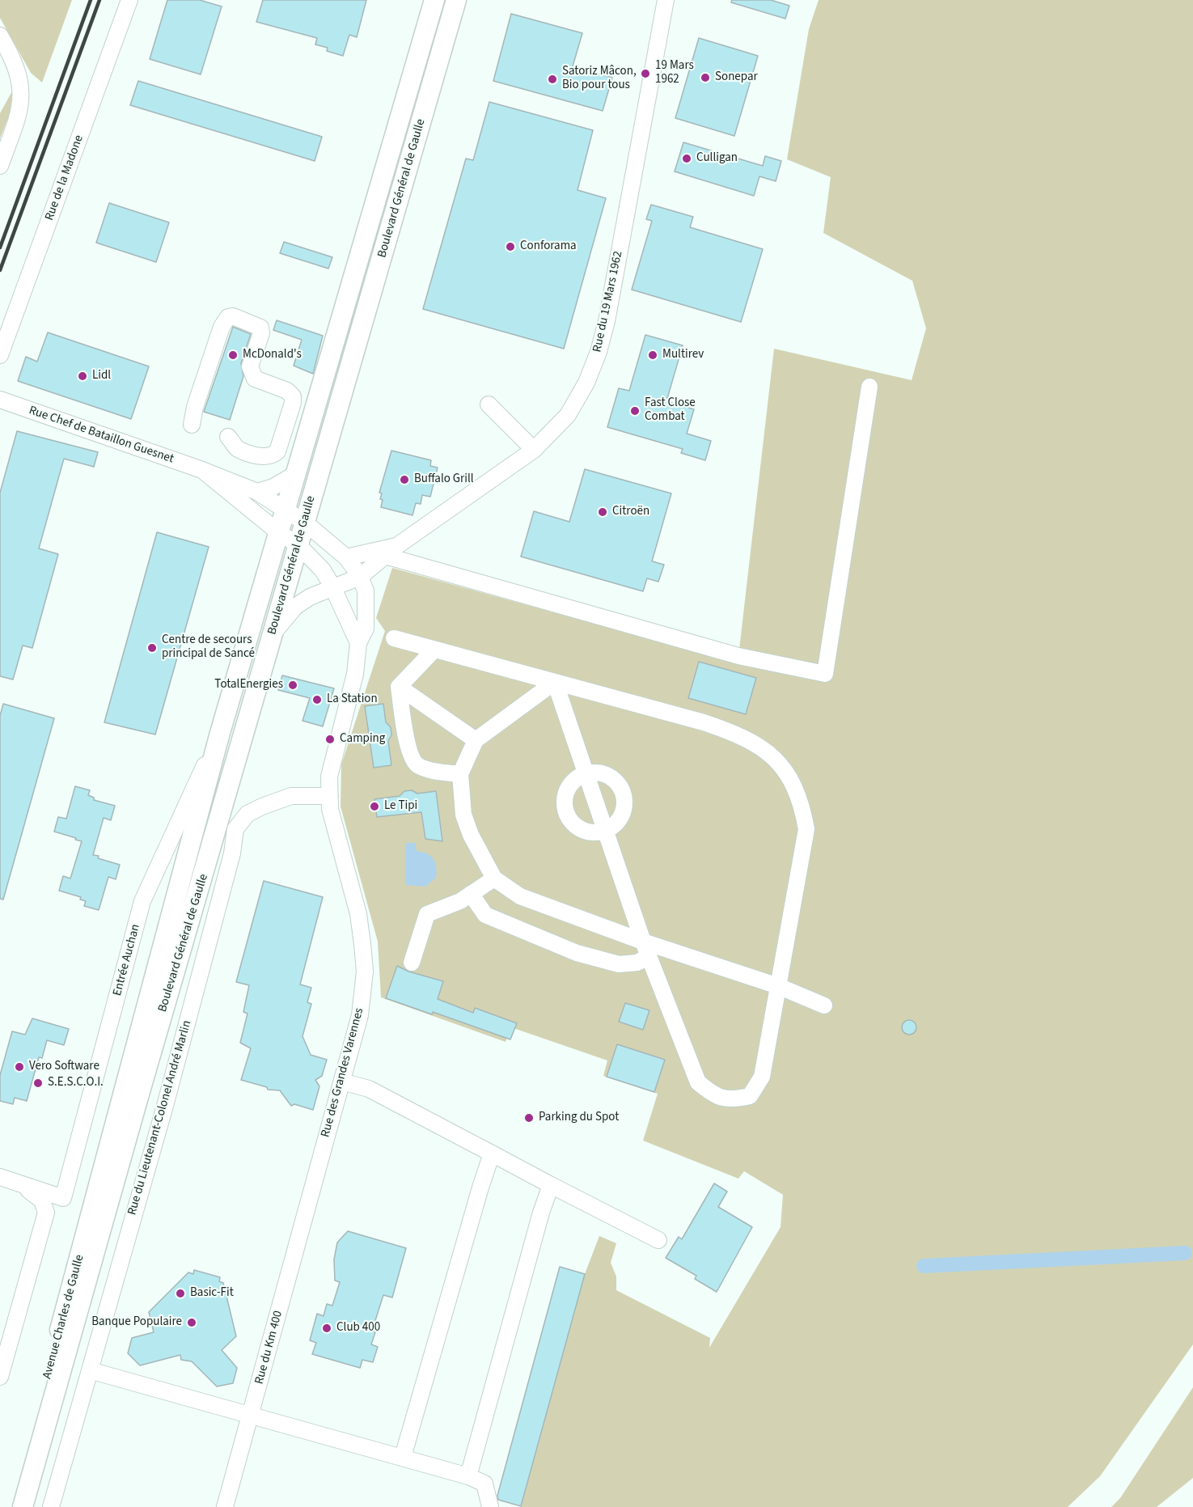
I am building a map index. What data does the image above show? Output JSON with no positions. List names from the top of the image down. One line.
{"streets":{"main road":["Boulevard Général de Gaulle","Avenue Charles de Gaulle"],"street":["Rue de la Madone","Rue du 19 Mars 1962","Rue Chef de Bataillon Guesnet","Entrée Auchan","Rue des Grandes Varennes","Rue du Lieutenant-Colonel André Marlin","Rue du Km 400"]},"crossings":[["Boulevard Général de Gaulle","Rue du 19 Mars 1962"],["Boulevard Général de Gaulle","Rue Chef de Bataillon Guesnet"],["Boulevard Général de Gaulle","Entrée Auchan"],["Boulevard Général de Gaulle","Rue des Grandes Varennes"],["Boulevard Général de Gaulle","Avenue Charles de Gaulle"],["Rue du 19 Mars 1962","Rue des Grandes Varennes"],["Rue Chef de Bataillon Guesnet","Rue des Grandes Varennes"],["Rue des Grandes Varennes","Rue du Lieutenant-Colonel André Marlin"],["Rue des Grandes Varennes","Rue du Km 400"]],"places":["19 Mars 1962","Sonepar","Satoriz Mâcon, Bio pour tous","Culligan","Conforama","McDonald's","Multirev","Lidl","Fast Close Combat","Buffalo Grill","Citroën","Centre de secours principal de Sancé","TotalEnergies","La Station","Camping","Le Tipi","Vero Software","S.E.S.C.O.I.","Parking du Spot","Basic-Fit","Banque Populaire","Club 400"]}
